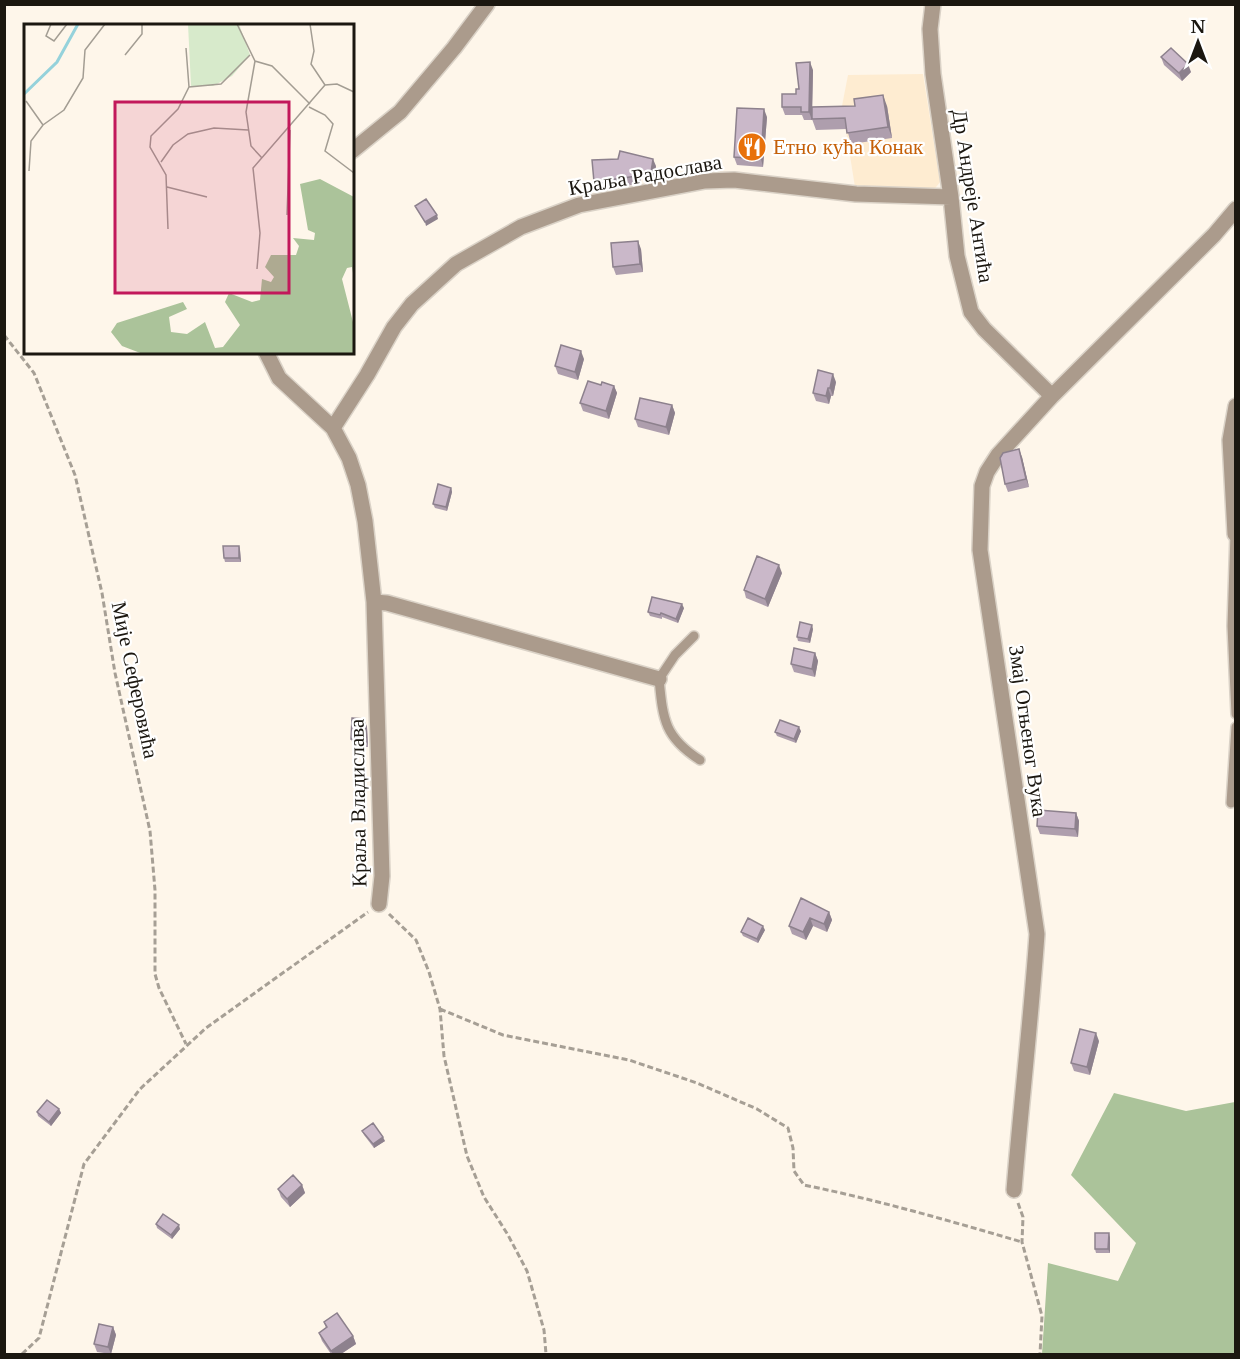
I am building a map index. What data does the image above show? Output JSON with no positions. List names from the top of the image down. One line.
{"streets":{"street":["Краља Радослава","Др Андреје Антића","Змај Огњеног Вука","Краља Владислава"],"path":["Мије Сеферовића"]},"crossings":[["Краља Радослава","Др Андреје Антића"],["Краља Радослава","Краља Владислава"],["Др Андреје Антића","Змај Огњеног Вука"]],"places":{"restaurant":["Етно кућа Конак"]},"north":"top"}
